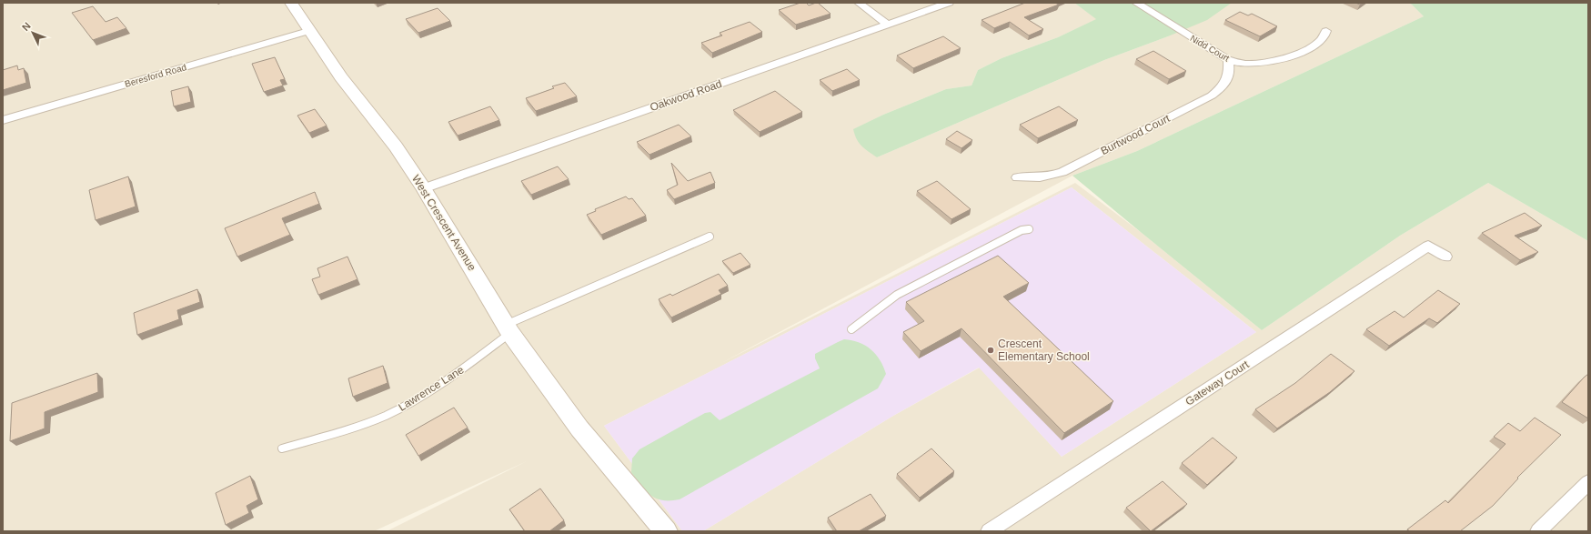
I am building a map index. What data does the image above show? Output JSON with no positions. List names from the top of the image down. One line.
{"streets":{"main road":["West Crescent Avenue"],"street":["Nidd Court","Beresford Road","Oakwood Road","Burtwood Court","Gateway Court"],"lane":["Lawrence Lane"]},"crossings":[["Nidd Court","Burtwood Court"],["Beresford Road","West Crescent Avenue"],["Oakwood Road","West Crescent Avenue"],["West Crescent Avenue","Lawrence Lane"]],"places":["Crescent Elementary School"],"north":"top left"}
